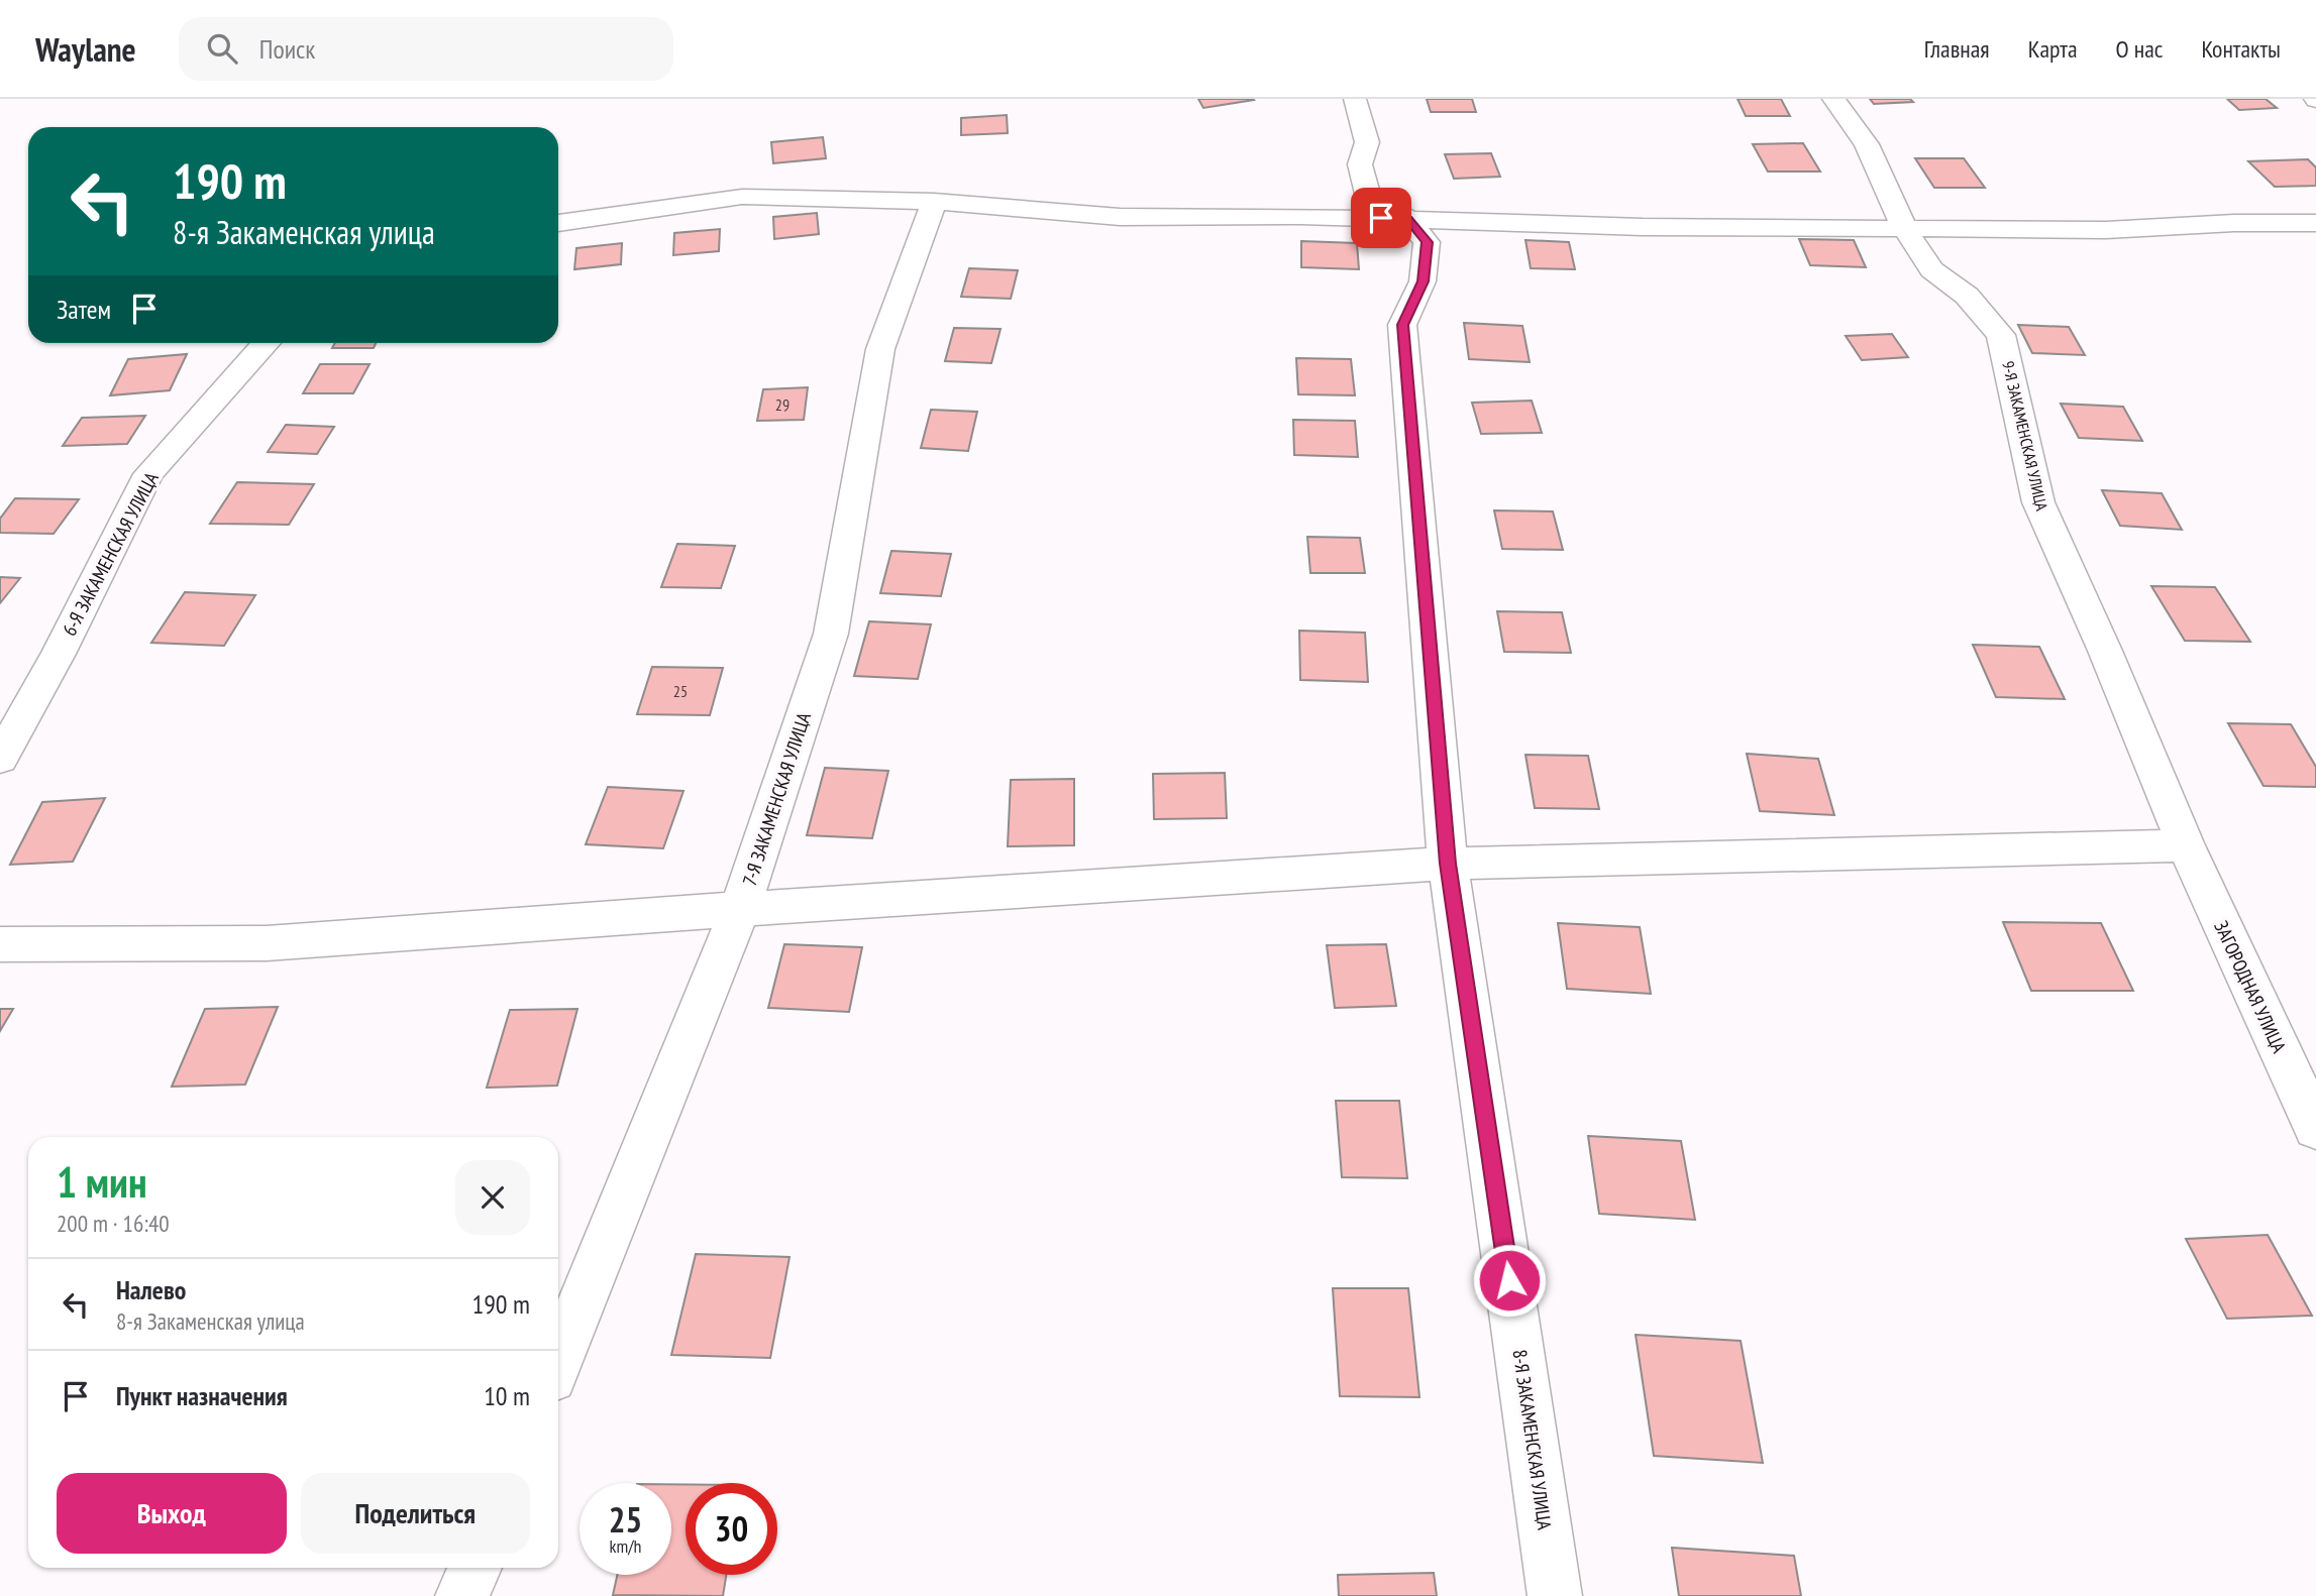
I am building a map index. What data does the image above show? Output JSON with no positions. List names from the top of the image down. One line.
{"streets":{"street":["9-Я ЗАКАМЕНСКАЯ УЛИЦА","6-Я ЗАКАМЕНСКАЯ УЛИЦА","7-Я ЗАКАМЕНСКАЯ УЛИЦА","ЗАГОРОДНАЯ УЛИЦА","8-Я ЗАКАМЕНСКАЯ УЛИЦА"]},"crossings":[["9-Я ЗАКАМЕНСКАЯ УЛИЦА","ЗАГОРОДНАЯ УЛИЦА"]],"house_numbers":["29","25"],"page":{"header":"Waylane","search":"Поиск","nav":["Главная","Карта","О нас","Контакты"],"turn":["190 m","8-я Закаменская улица"],"then":"Затем","heading":["1 мин","200 m · 16:40"],"list":[{"name":"Налево","note":"8-я Закаменская улица","value":"190 m"},{"name":"Пункт назначения","value":"10 m"}],"buttons":["Выход","Поделиться"],"speed":"25 km/h","limit":"30"}}
